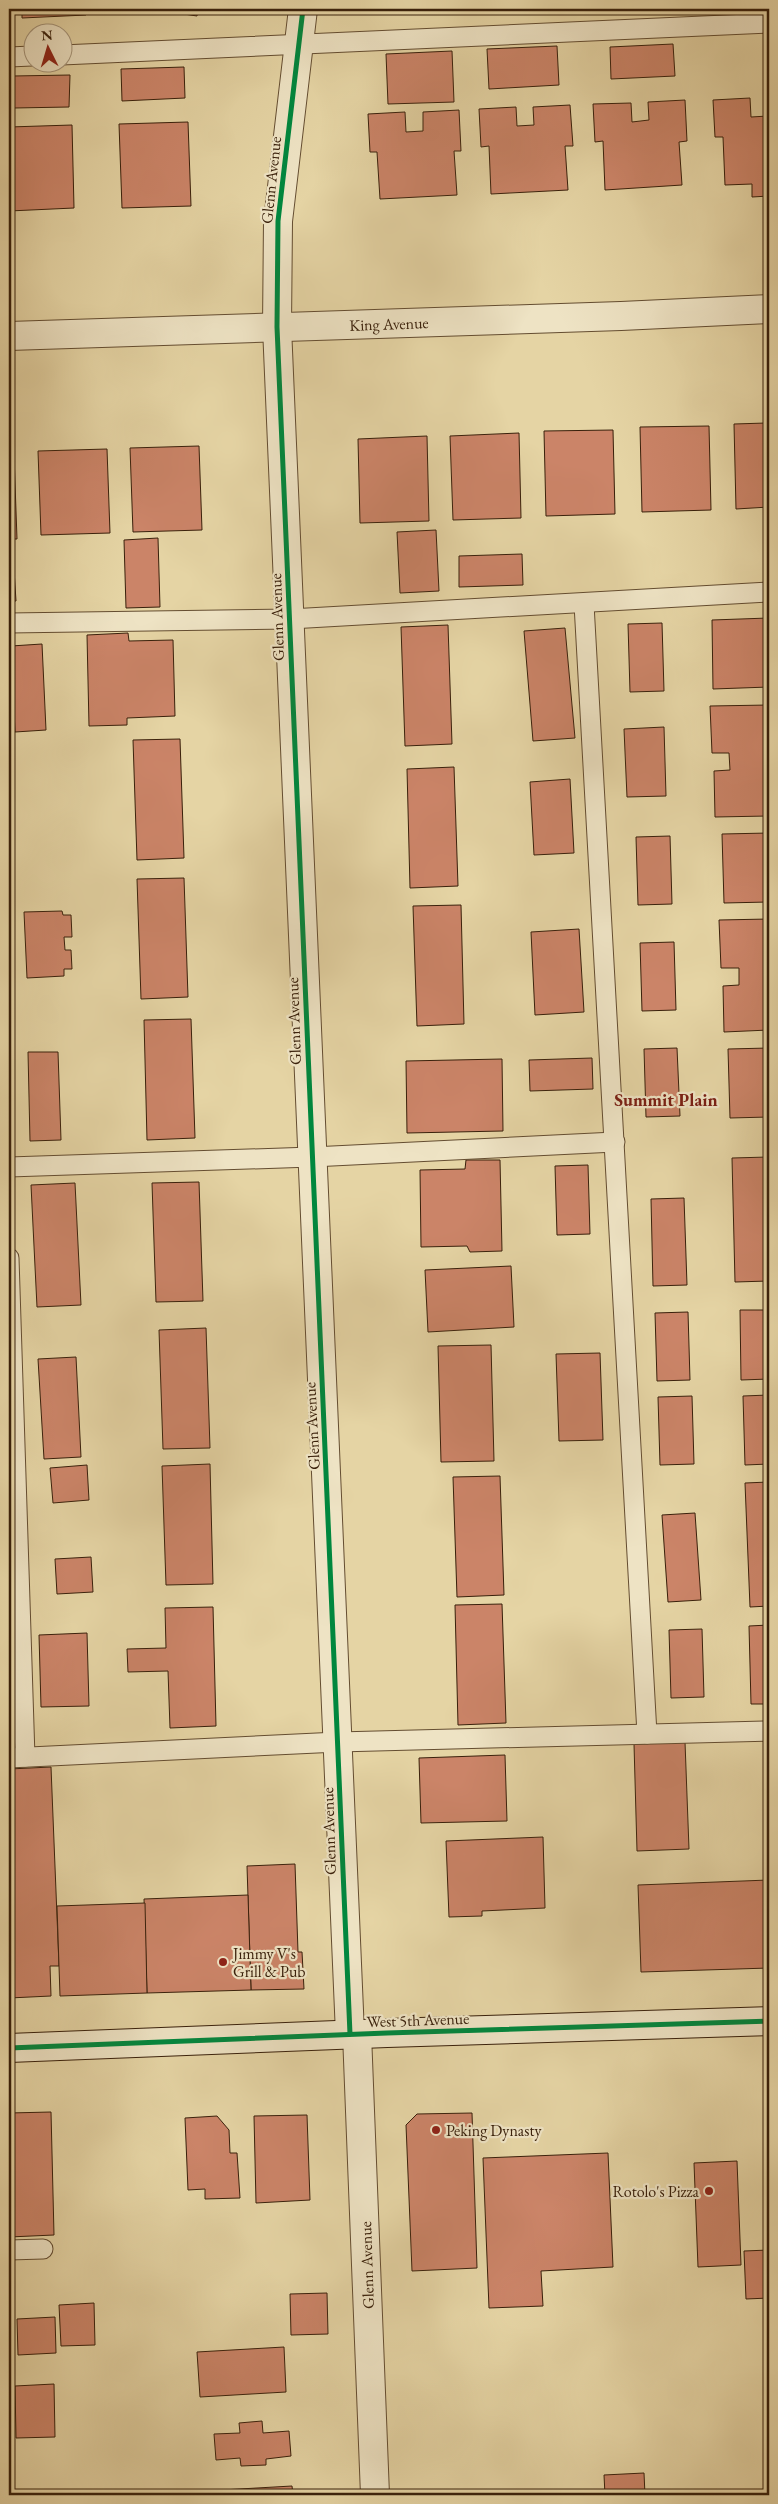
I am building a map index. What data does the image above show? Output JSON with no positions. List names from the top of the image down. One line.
{"streets":{"street":["Glenn Avenue","King Avenue","West 5th Avenue"]},"crossings":[["Glenn Avenue","King Avenue"],["Glenn Avenue","West 5th Avenue"]],"districts":["Summit Plain"],"places":["Jimmy V's Grill & Pub","Peking Dynasty","Rotolo's Pizza"],"north":"top"}
